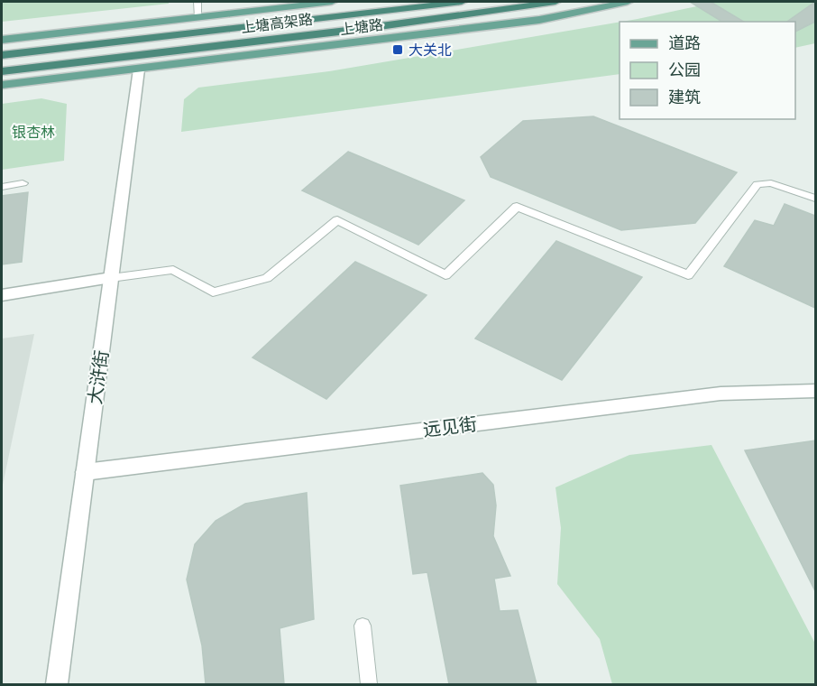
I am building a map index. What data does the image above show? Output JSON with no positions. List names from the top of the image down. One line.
{"streets":{"highway":["上塘高架路"],"main road":["上塘路"],"street":["大浒街","远见街"]},"crossings":[["上塘路","大浒街"],["大浒街","远见街"]],"parks":["银杏林"],"places":{"transit":["大关北"]},"legend":["道路","公园","建筑"]}
